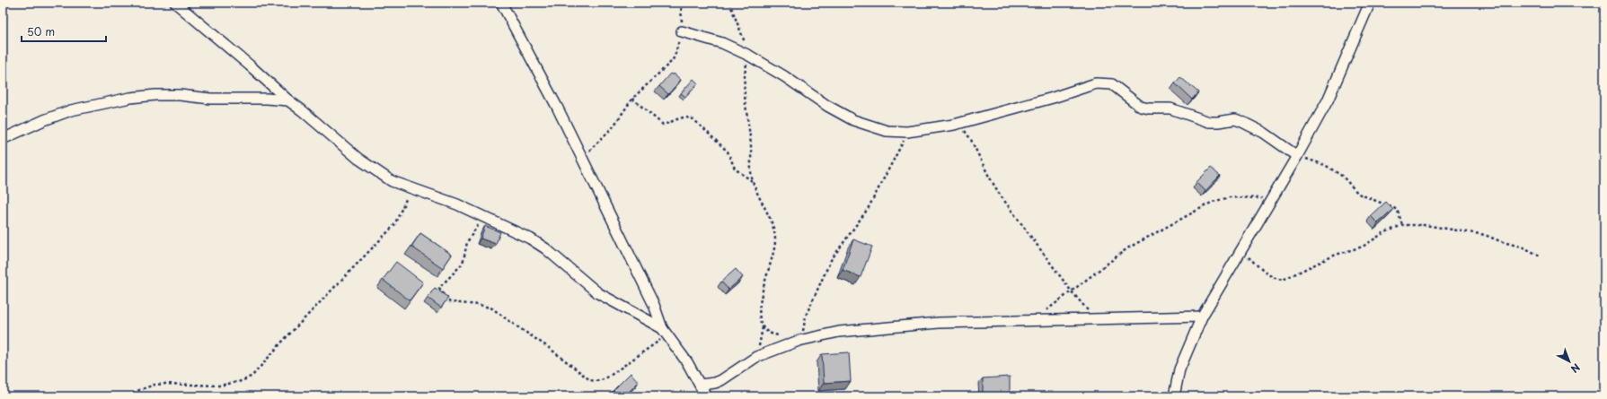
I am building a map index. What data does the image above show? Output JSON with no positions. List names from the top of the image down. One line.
{"scale_bar":"50 m","north":"bottom right"}
